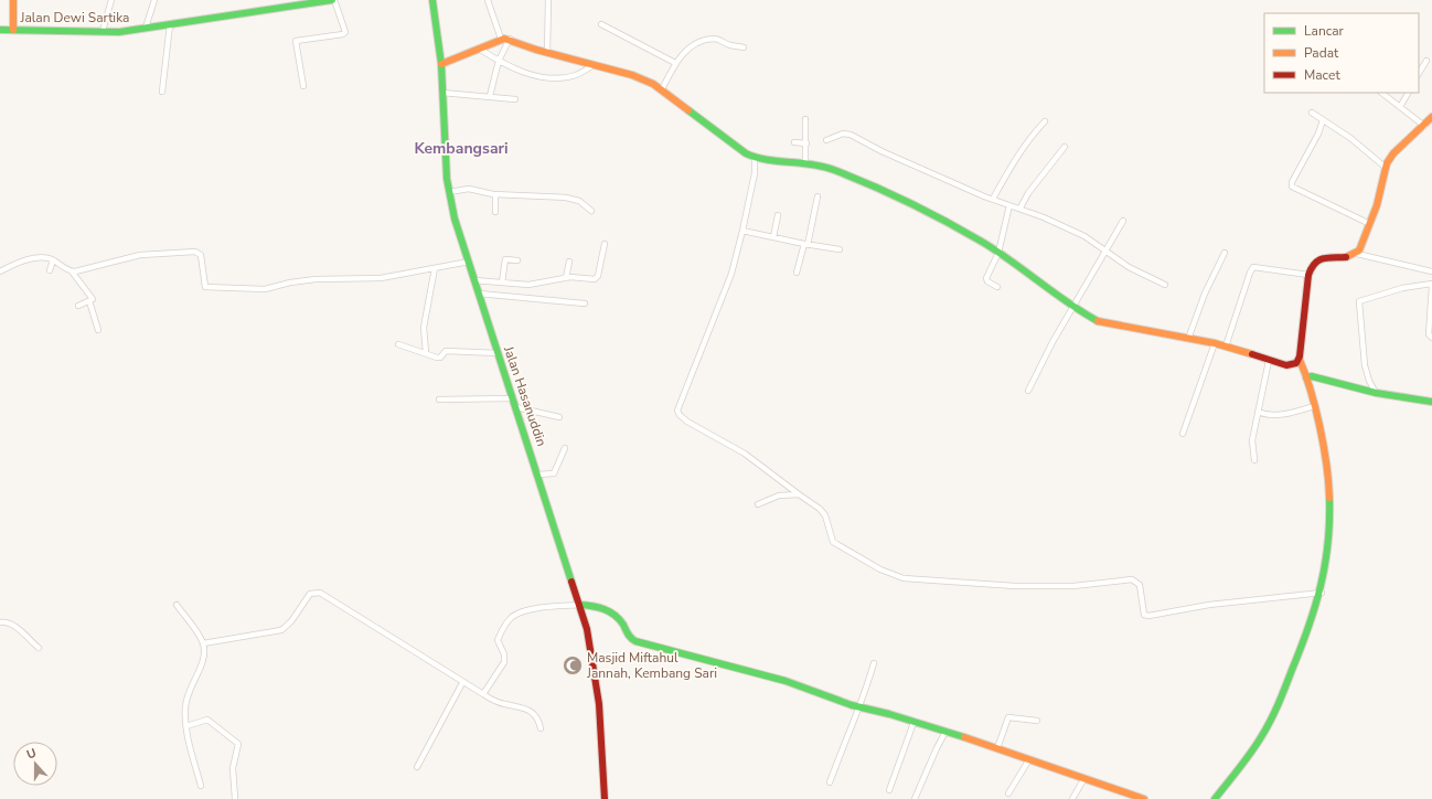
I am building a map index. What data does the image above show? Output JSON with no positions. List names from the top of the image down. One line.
{"streets":{"street":["Jalan Dewi Sartika","Jalan Hasanuddin"]},"districts":["Kembangsari"],"places":{"mosque":["Masjid Miftahul Jannah, Kembang Sari"]},"legend":["Lancar","Padat","Macet"],"north":"top"}
